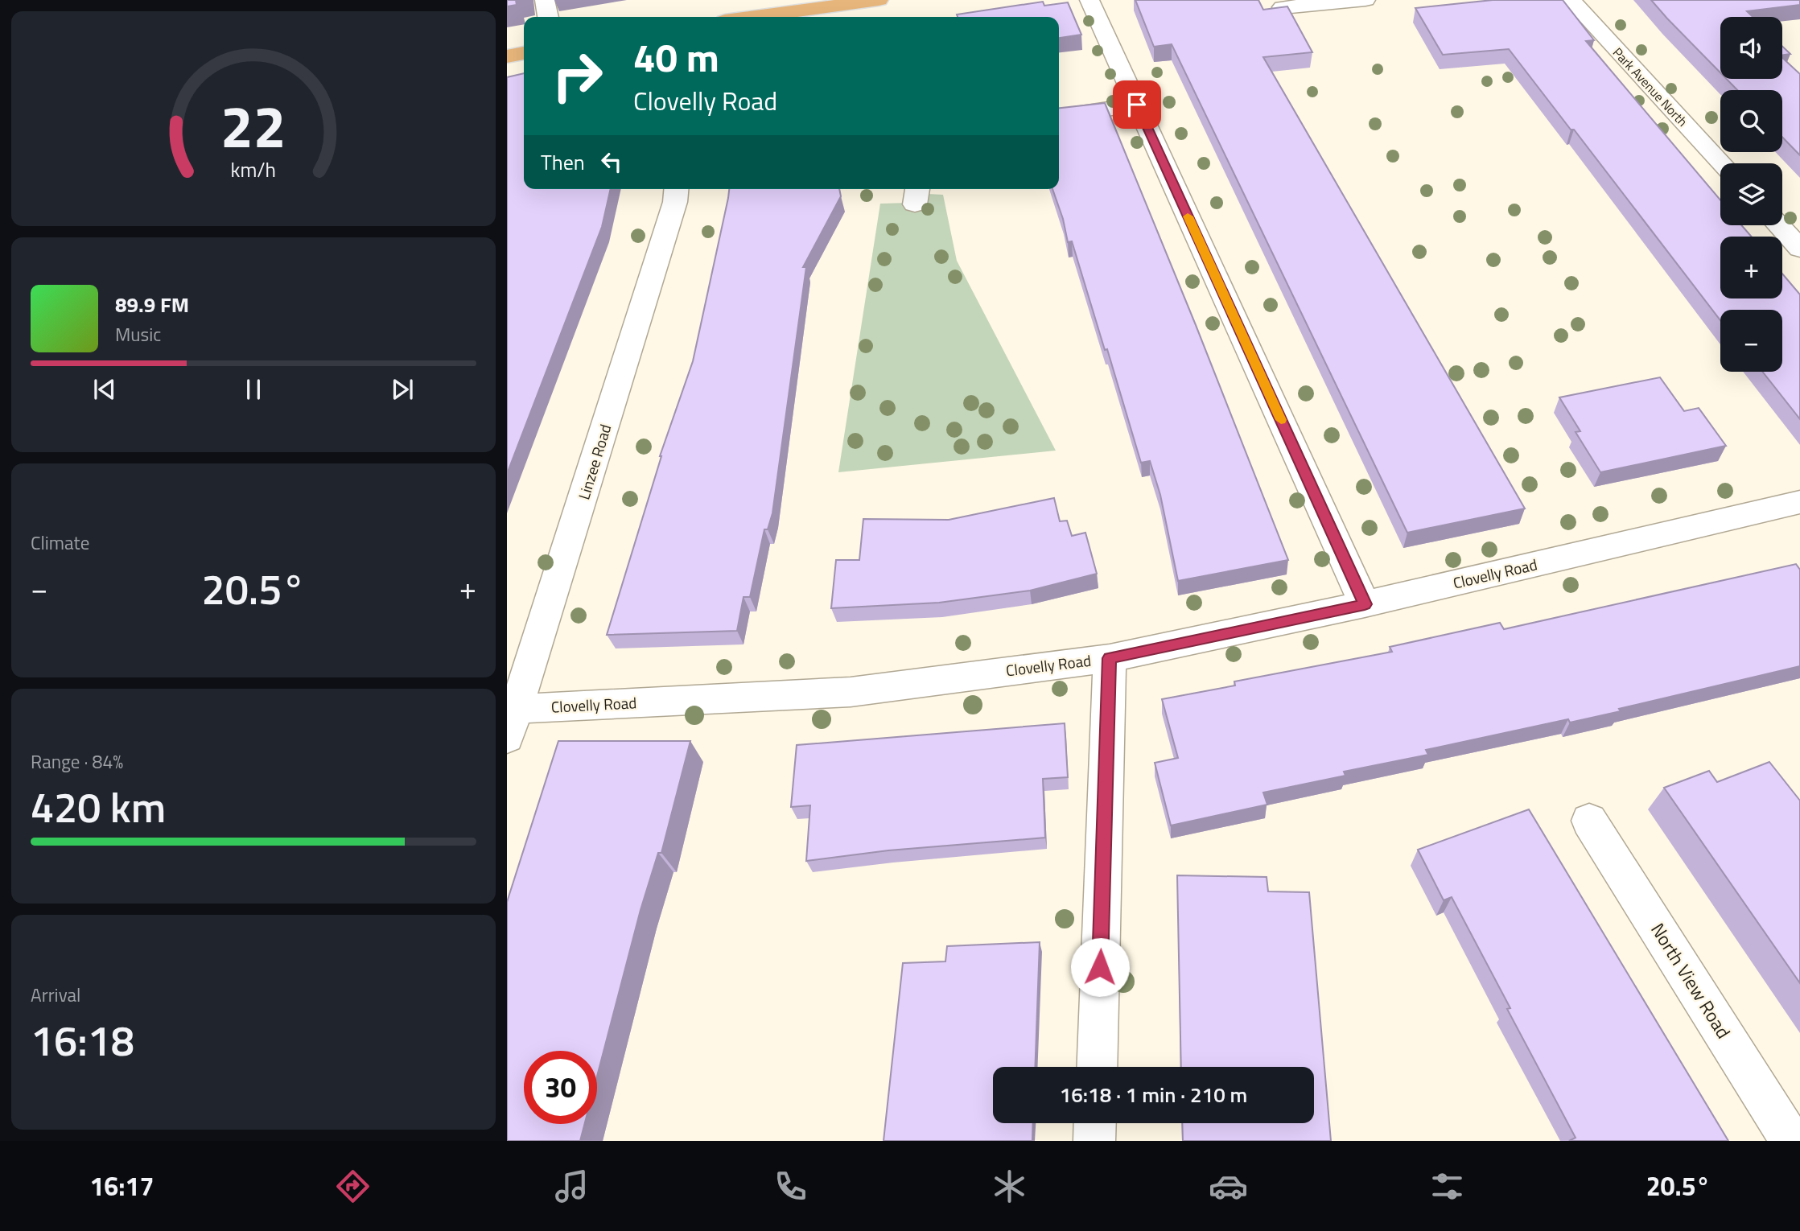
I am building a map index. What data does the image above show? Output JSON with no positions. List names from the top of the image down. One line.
{"streets":{"street":["Park Avenue North","Linzee Road","Clovelly Road","North View Road"]},"crossings":[["Linzee Road","Clovelly Road"]],"page":{"map_buttons":["+","−"],"turn":["40 m","Clovelly Road"],"then":"Then","song":["89.9 FM","Music"],"tile":["Climate",["Range · 84%","420 km"],["Arrival","16:18"]],"heat":["−","20.5°","+"],"limit":"30","trip":"16:18 · 1 min · 210 m","tabs":["16:17","20.5°"],"gauge":["22","km/h"]}}
